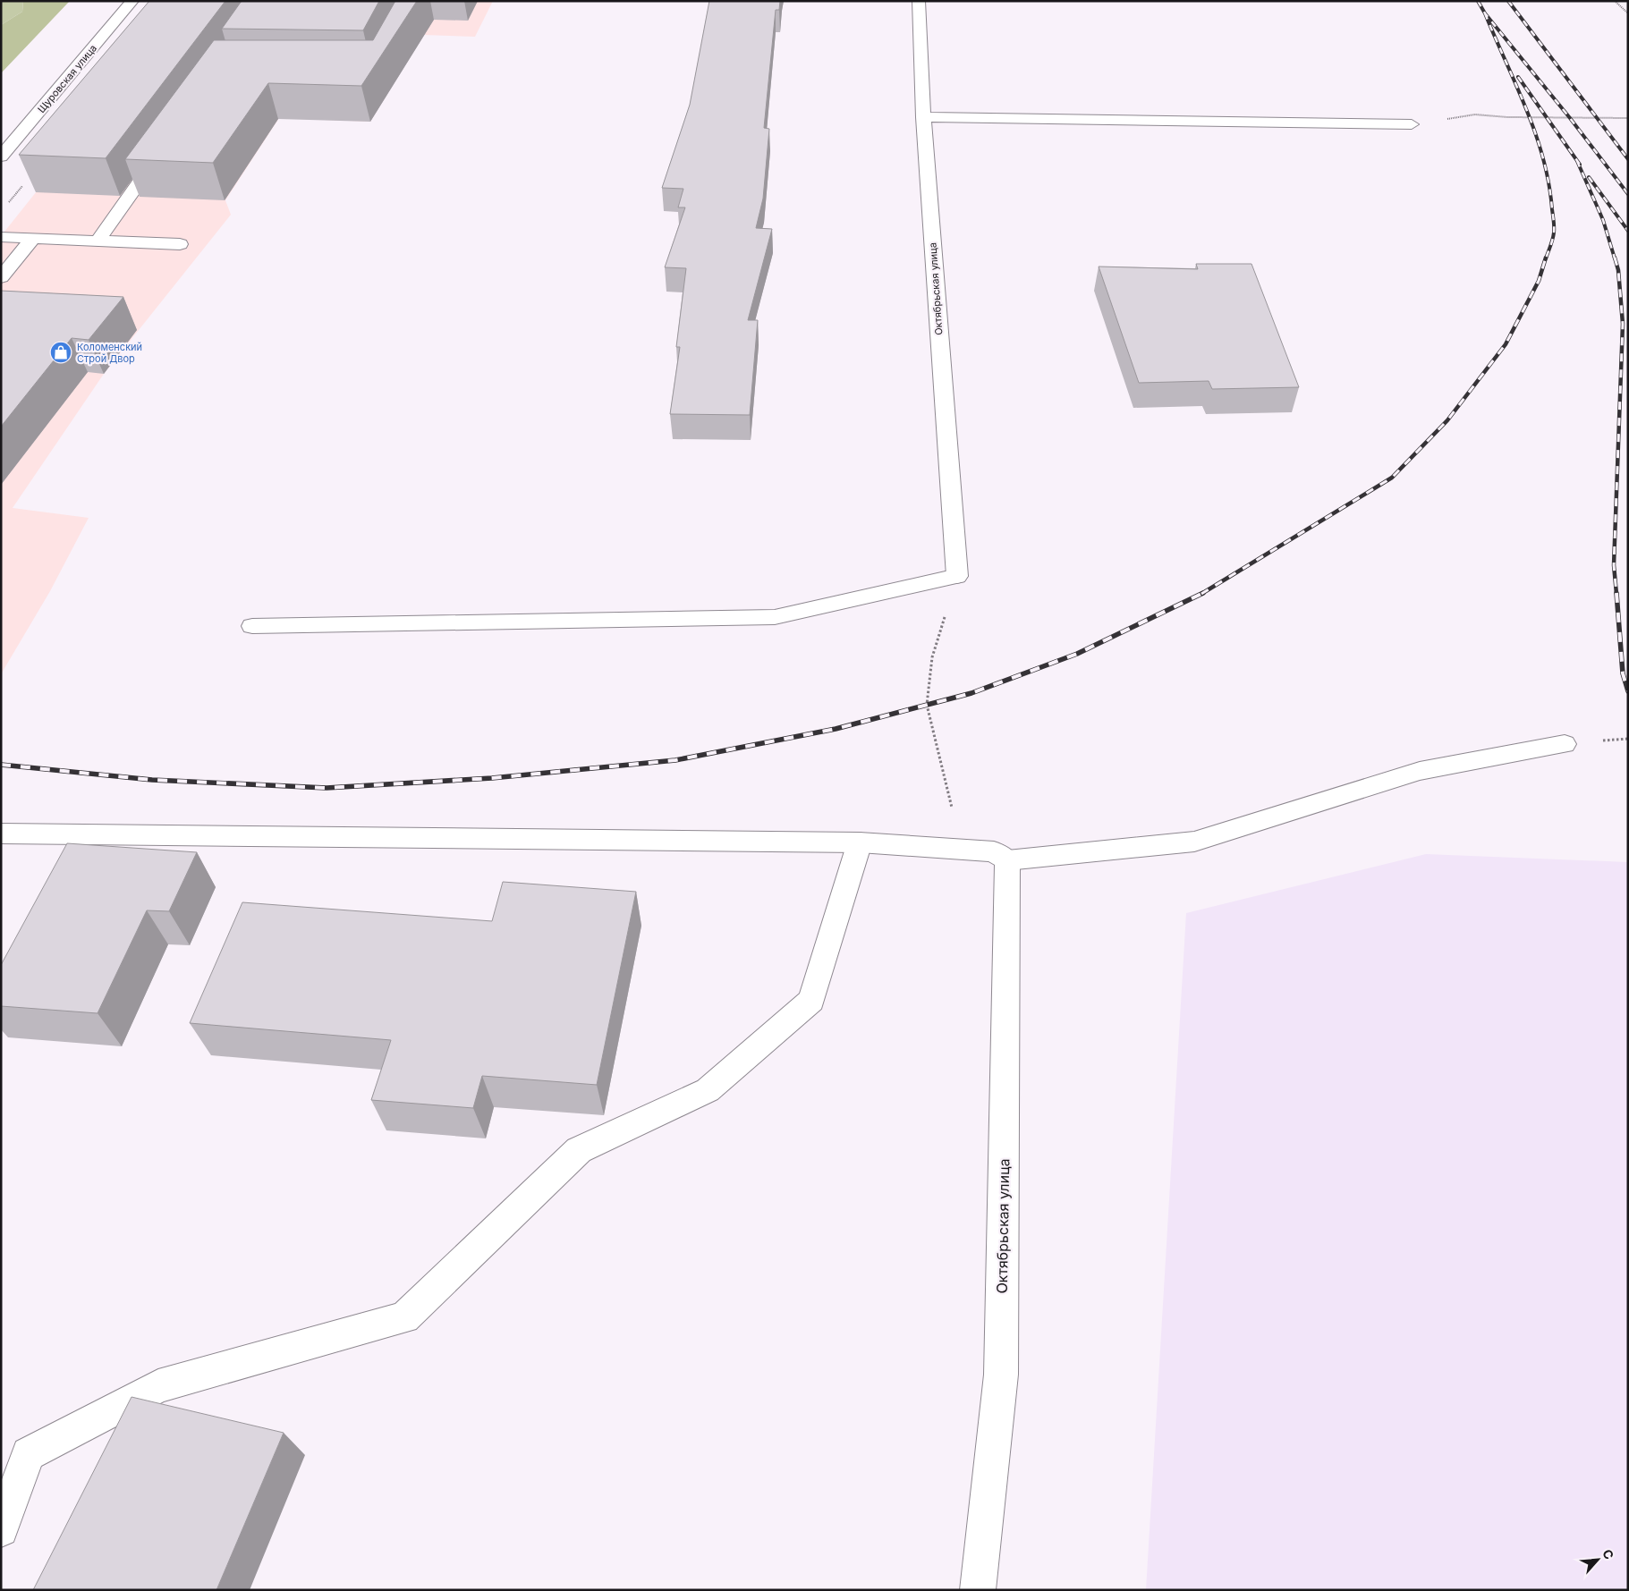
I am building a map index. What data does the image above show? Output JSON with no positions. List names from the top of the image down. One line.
{"streets":{"street":["Щуровская улица","Октябрьская улица"]},"places":{"shop":["Коломенский Строй Двор"]},"north":"top right"}
